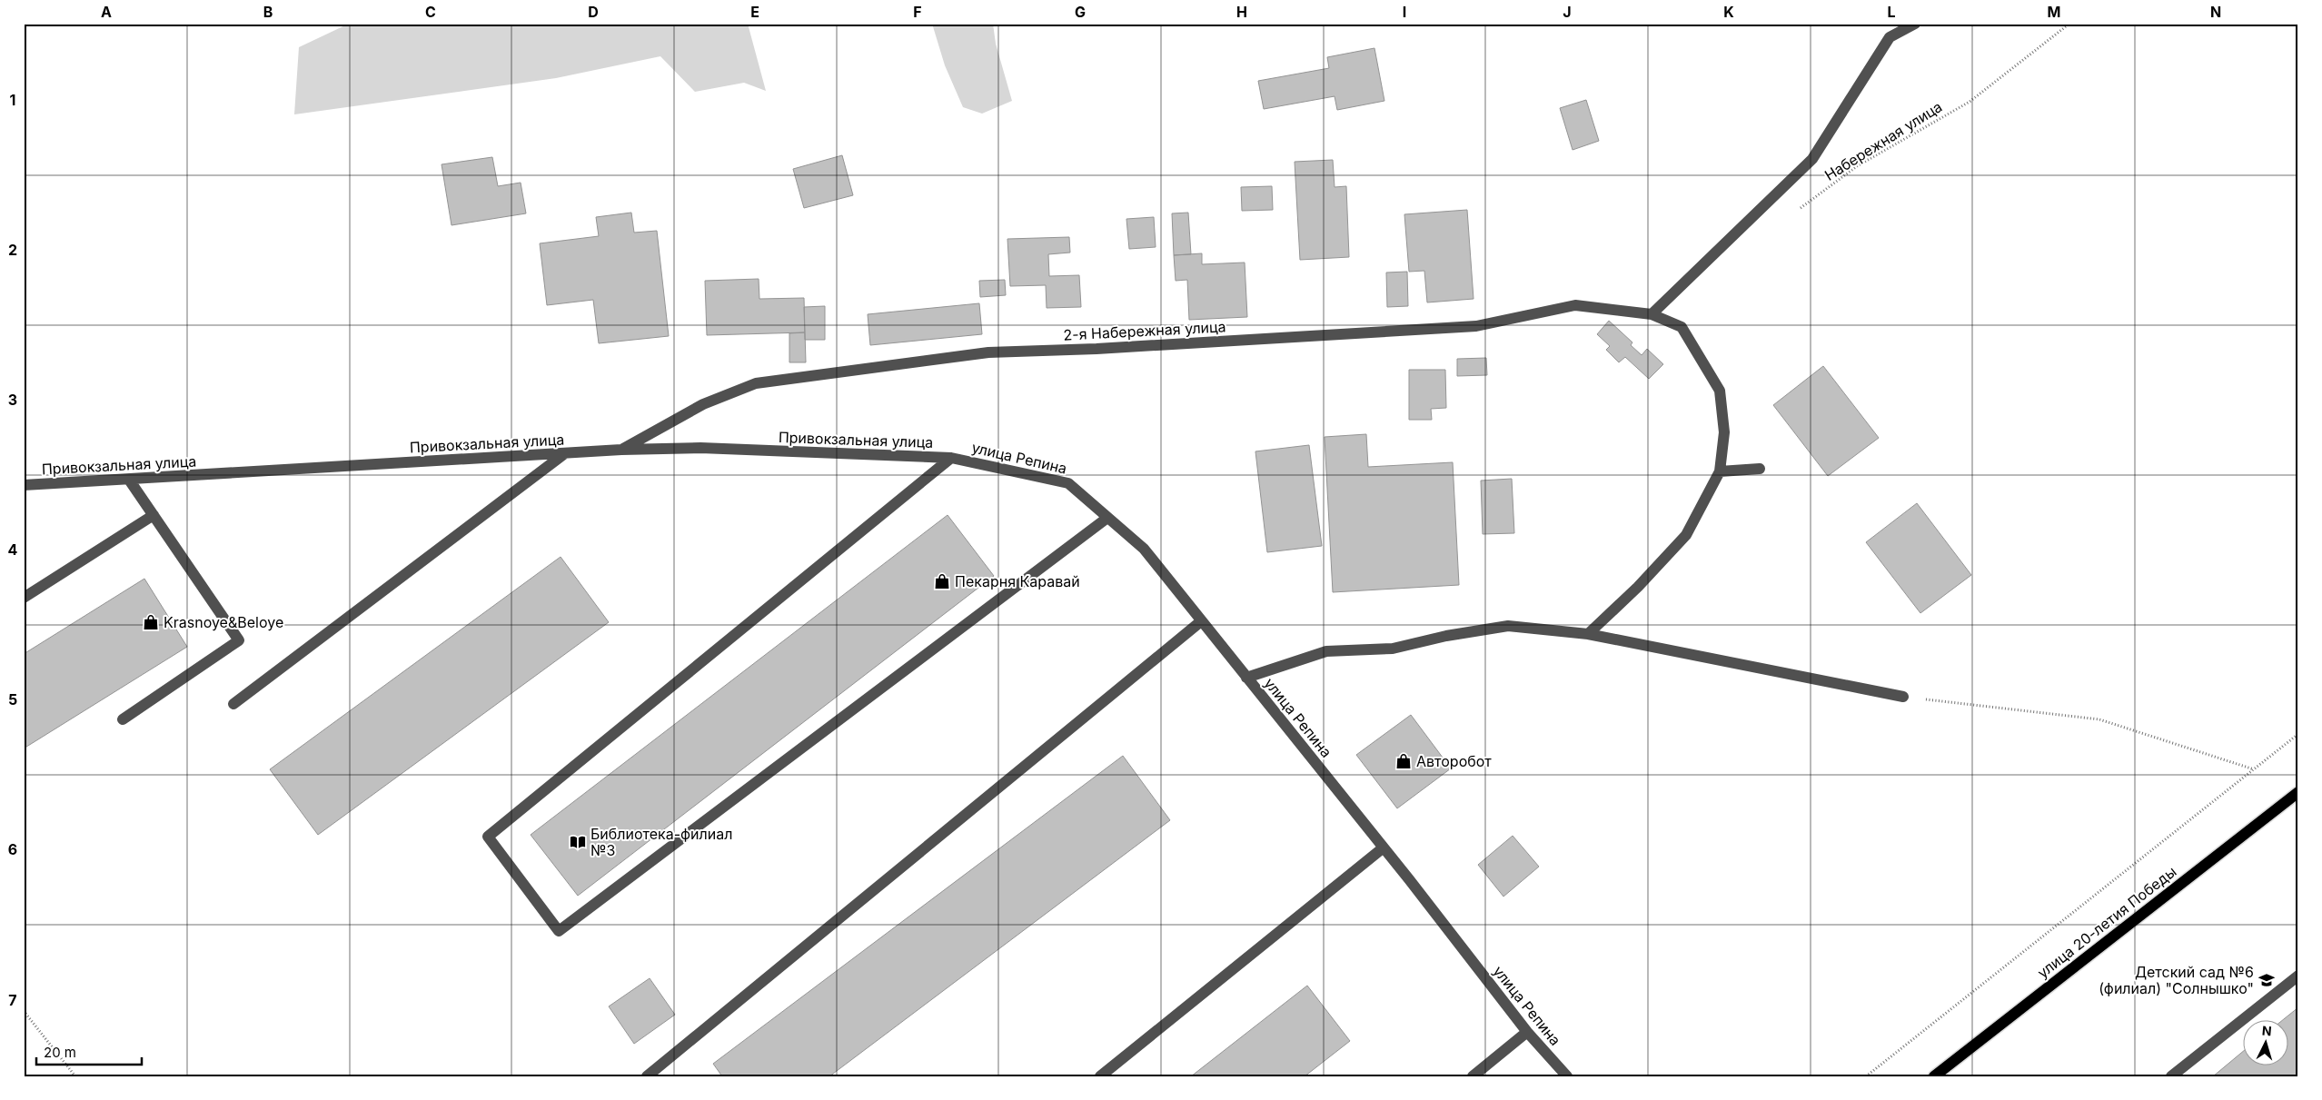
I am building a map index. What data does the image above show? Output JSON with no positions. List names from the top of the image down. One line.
{"streets":{"main road":["улица 20-летия Победы"],"street":["2-я Набережная улица","Привокзальная улица","улица Репина"],"path":["Набережная улица"]},"crossings":[["2-я Набережная улица","Привокзальная улица"],["Привокзальная улица","улица Репина"]],"places":{"shop":["Пекарня Каравай","Krasnoye&Beloye","Авторобот"],"library":["Библиотека-филиал №3"],"school or university":["Детский сад №6 (филиал) \"Солнышко\""]},"scale_bar":"20 m","north":"top","grid":{"columns":["A","B","C","D","E","F","G","H","I","J","K","L","M","N"],"rows":["1","2","3","4","5","6","7"]}}
